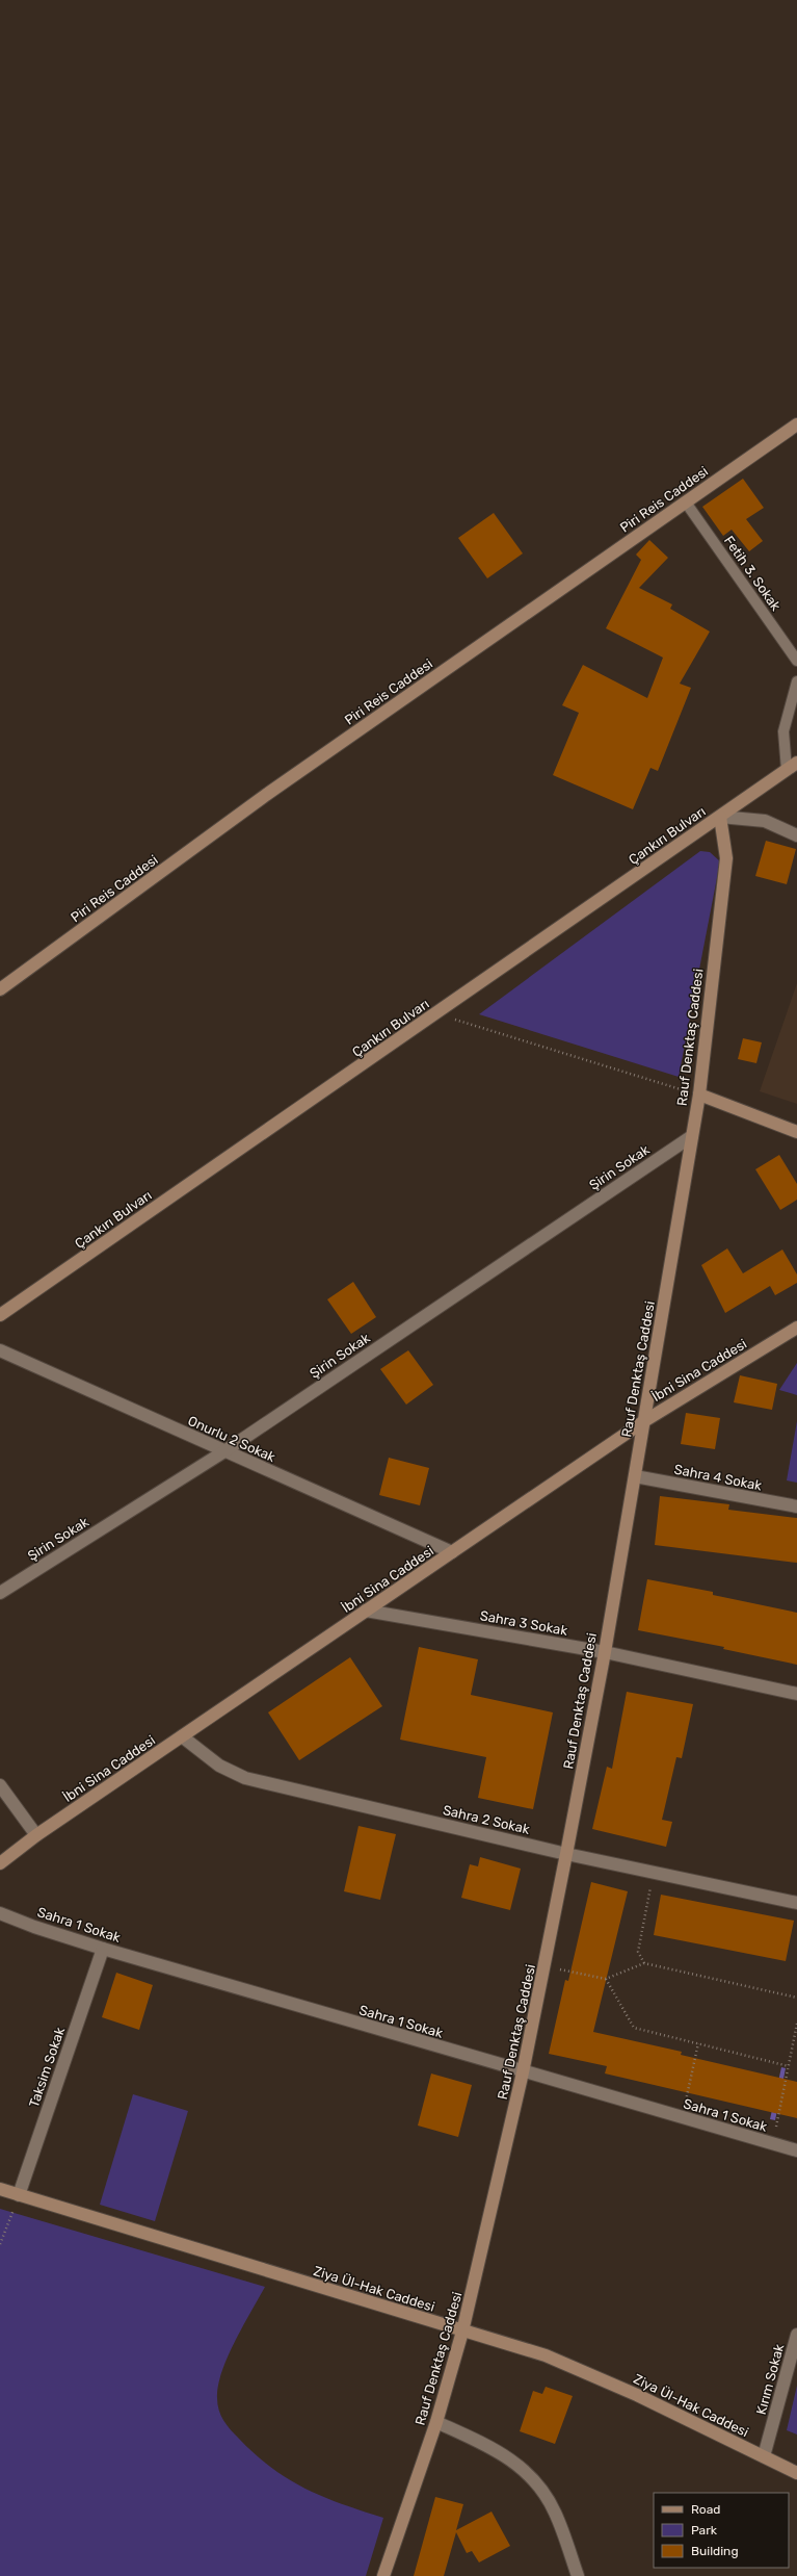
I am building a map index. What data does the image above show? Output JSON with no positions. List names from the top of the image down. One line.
{"streets":{"street":["Piri Reis Caddesi","Çankırı Bulvarı","Rauf Denktaş Caddesi","Şirin Sokak","İbni Sina Caddesi","Onurlu 2 Sokak","Sahra 4 Sokak","Sahra 3 Sokak","Sahra 2 Sokak","Sahra 1 Sokak","Taksim Sokak","Ziya Ül-Hak Caddesi","Kırım Sokak"],"lane":["Fetih 3. Sokak"]},"crossings":[["Piri Reis Caddesi","Fetih 3. Sokak"],["Çankırı Bulvarı","Rauf Denktaş Caddesi"],["Rauf Denktaş Caddesi","Şirin Sokak"],["Rauf Denktaş Caddesi","İbni Sina Caddesi"],["Rauf Denktaş Caddesi","Sahra 4 Sokak"],["Rauf Denktaş Caddesi","Sahra 3 Sokak"],["Rauf Denktaş Caddesi","Sahra 2 Sokak"],["Rauf Denktaş Caddesi","Sahra 1 Sokak"],["Rauf Denktaş Caddesi","Ziya Ül-Hak Caddesi"],["Şirin Sokak","Onurlu 2 Sokak"],["İbni Sina Caddesi","Onurlu 2 Sokak"],["İbni Sina Caddesi","Sahra 3 Sokak"],["İbni Sina Caddesi","Sahra 2 Sokak"],["Sahra 1 Sokak","Taksim Sokak"],["Taksim Sokak","Ziya Ül-Hak Caddesi"],["Ziya Ül-Hak Caddesi","Kırım Sokak"]],"legend":["Road","Park","Building"]}
